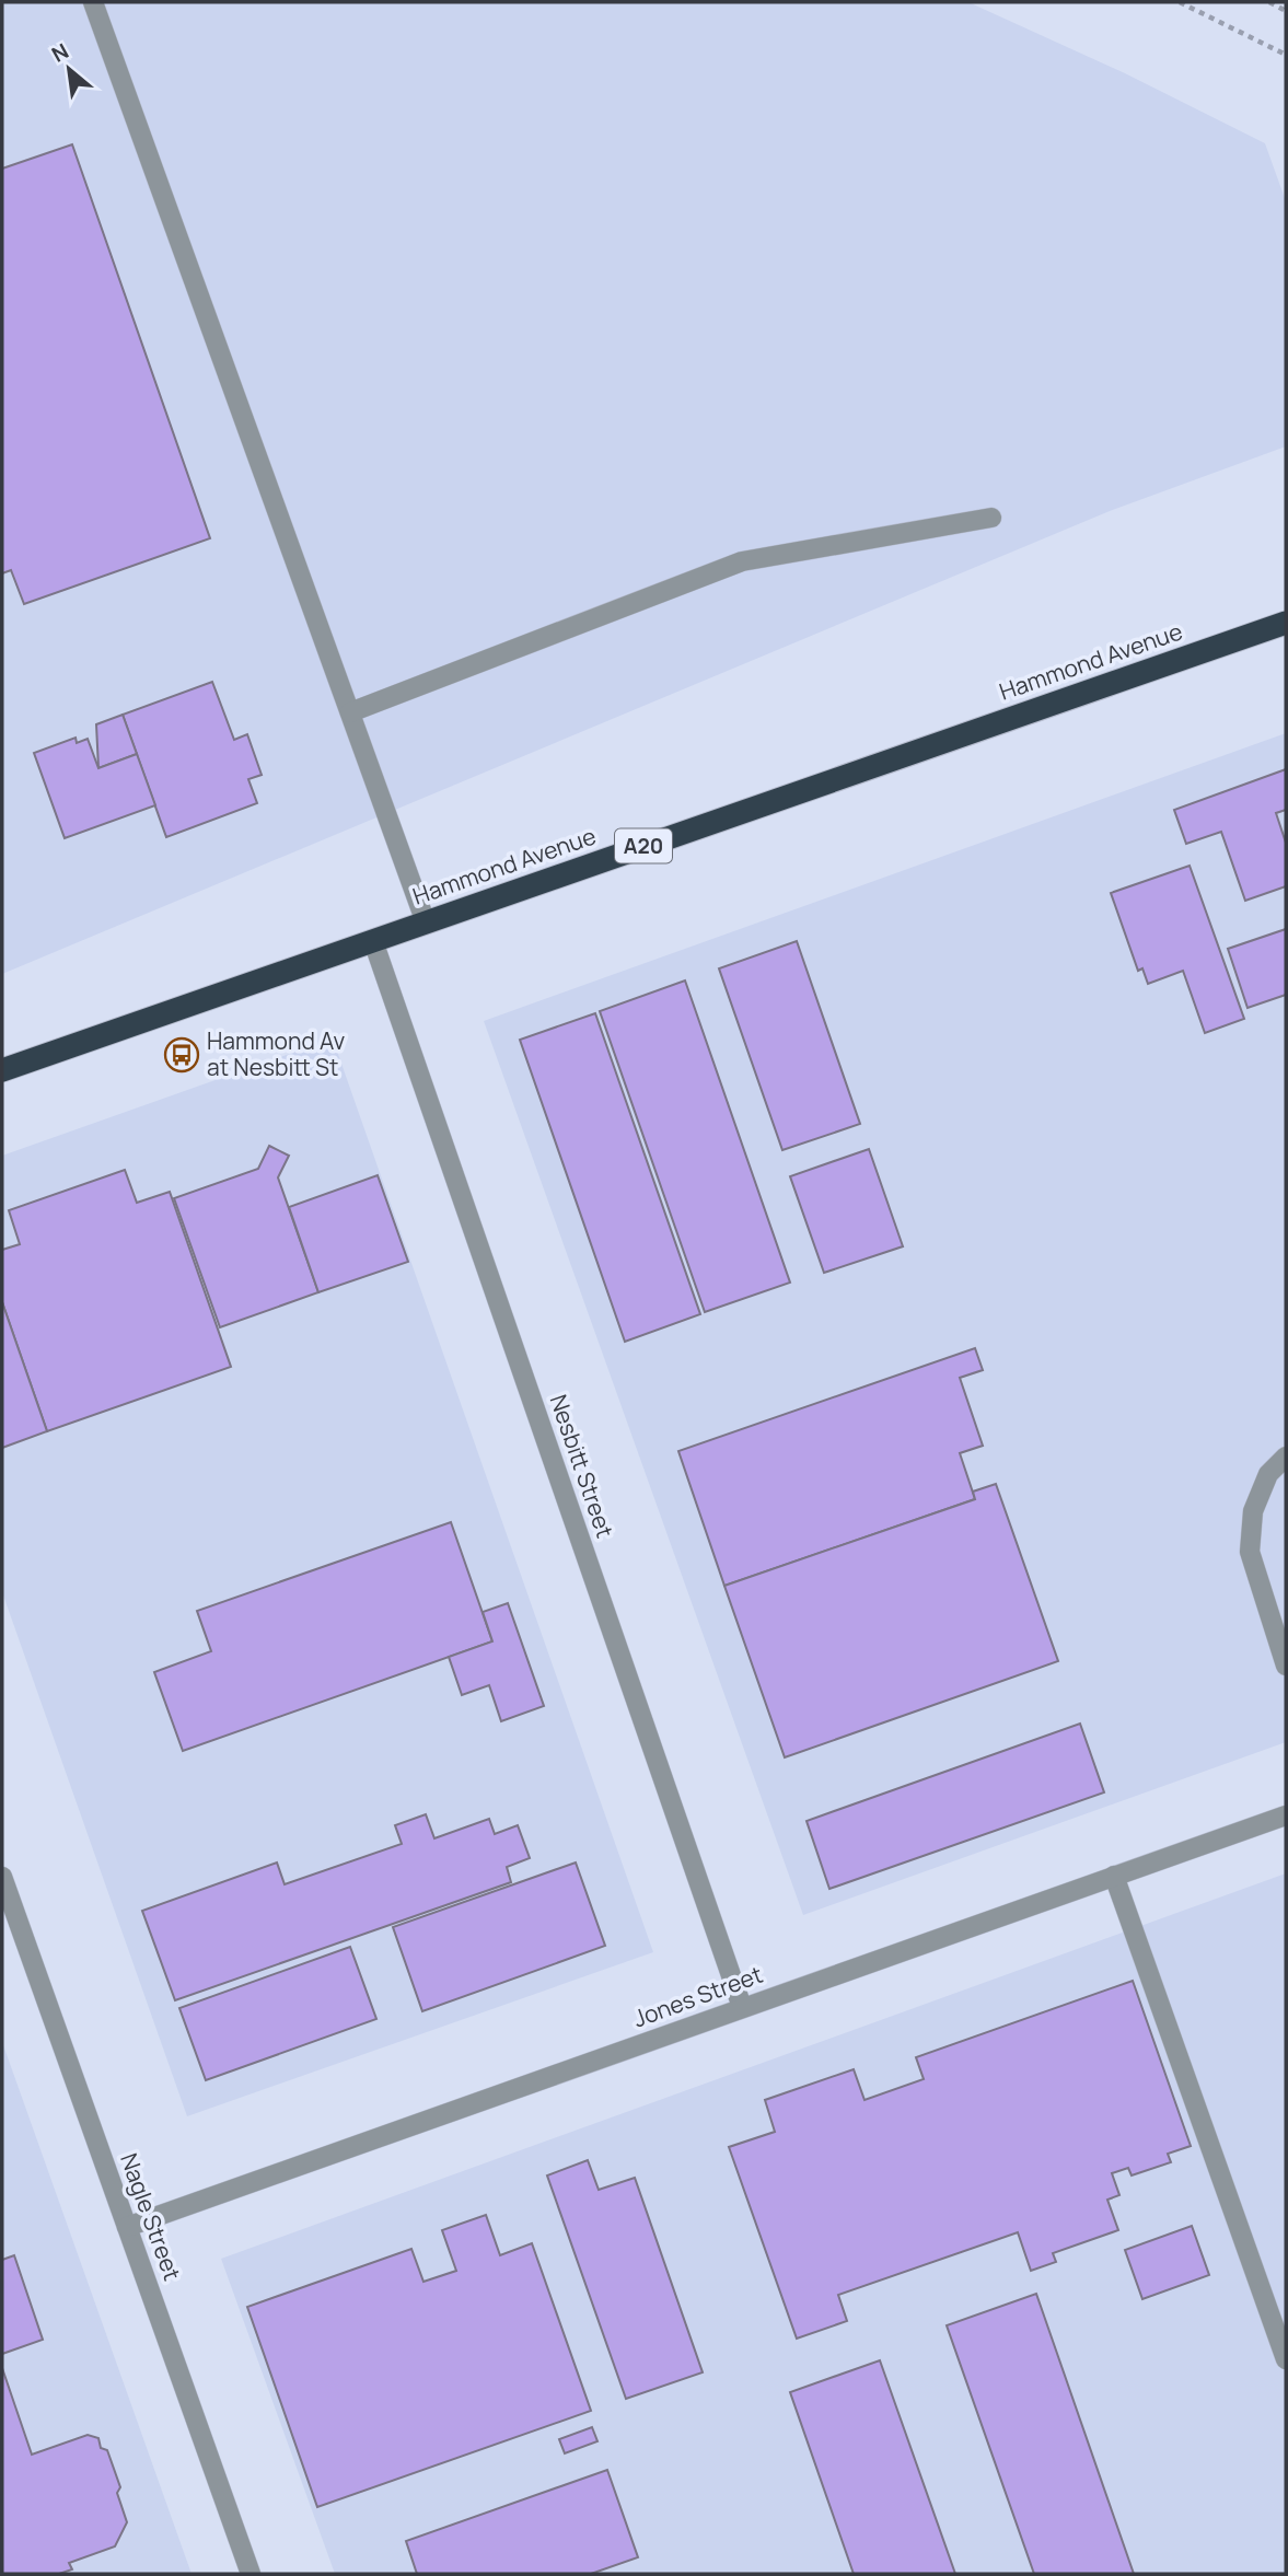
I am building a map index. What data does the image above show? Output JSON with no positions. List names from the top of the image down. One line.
{"streets":{"highway":["Hammond Avenue","A20"],"street":["Nesbitt Street","Jones Street","Nagle Street"]},"crossings":[["Hammond Avenue","Nesbitt Street"],["Nesbitt Street","Jones Street"],["Jones Street","Nagle Street"]],"places":{"bus stop":["Hammond Av at Nesbitt St"]},"north":"top left"}
